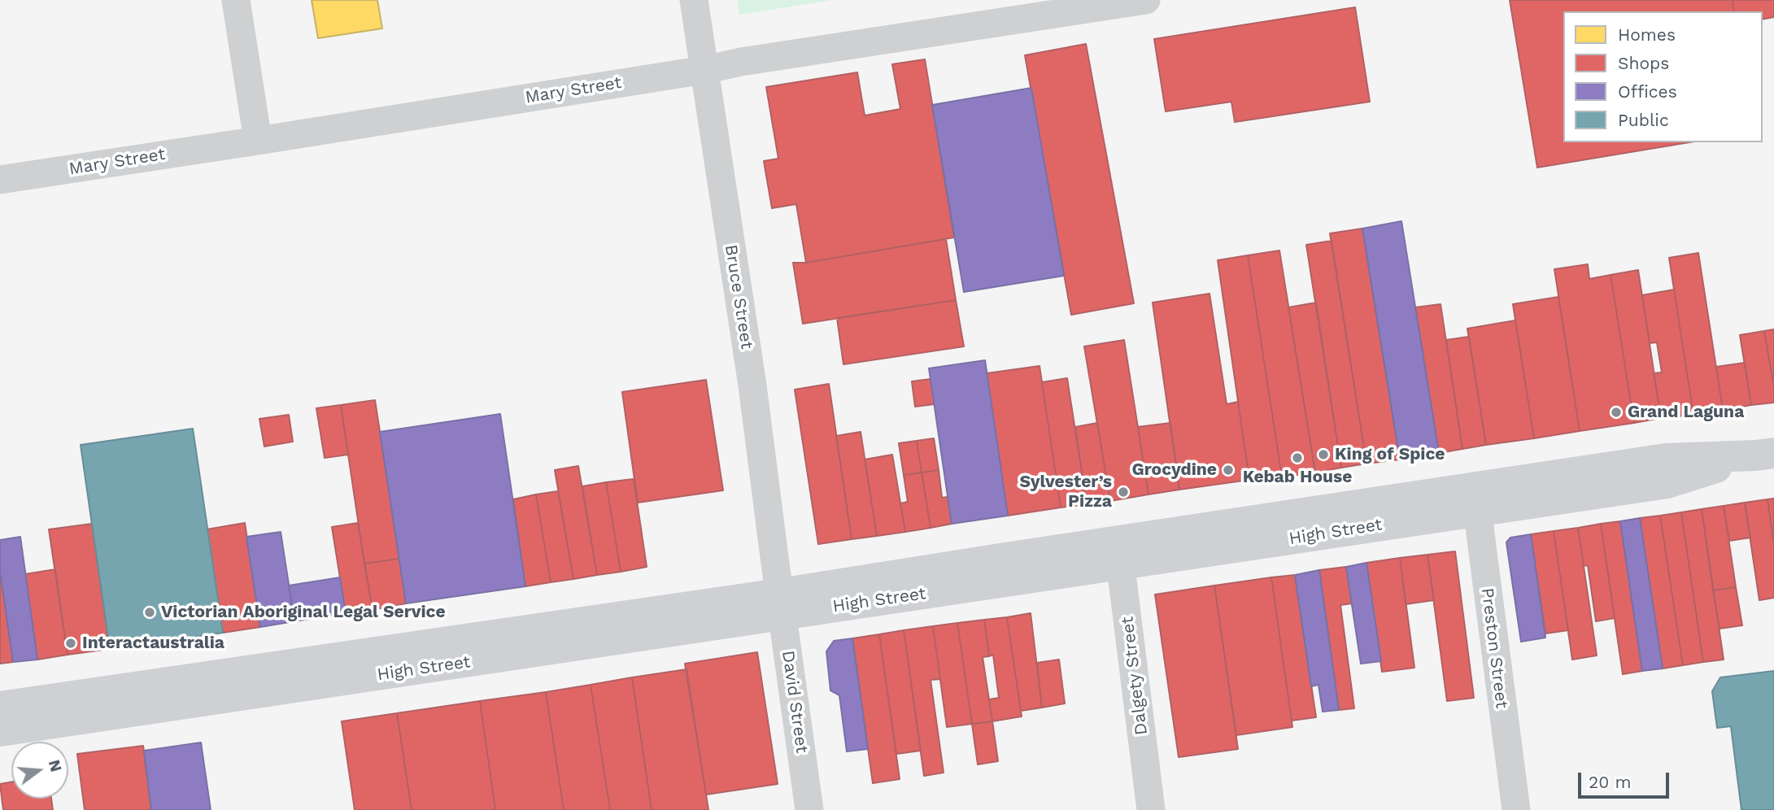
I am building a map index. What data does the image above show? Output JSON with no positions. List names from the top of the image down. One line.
{"streets":{"main road":["High Street"],"street":["Mary Street","Bruce Street","Preston Street","Dalgety Street","David Street"]},"crossings":[["Mary Street","Bruce Street"],["Bruce Street","High Street"],["Bruce Street","David Street"],["High Street","Preston Street"],["High Street","Dalgety Street"],["High Street","David Street"]],"places":["Grand Laguna","King of Spice","Kebab House","Grocydine","Sylvester’s Pizza","Victorian Aboriginal Legal Service","Interactaustralia"],"legend":["Homes","Shops","Offices","Public"],"scale_bar":"20 m","north":"right"}
